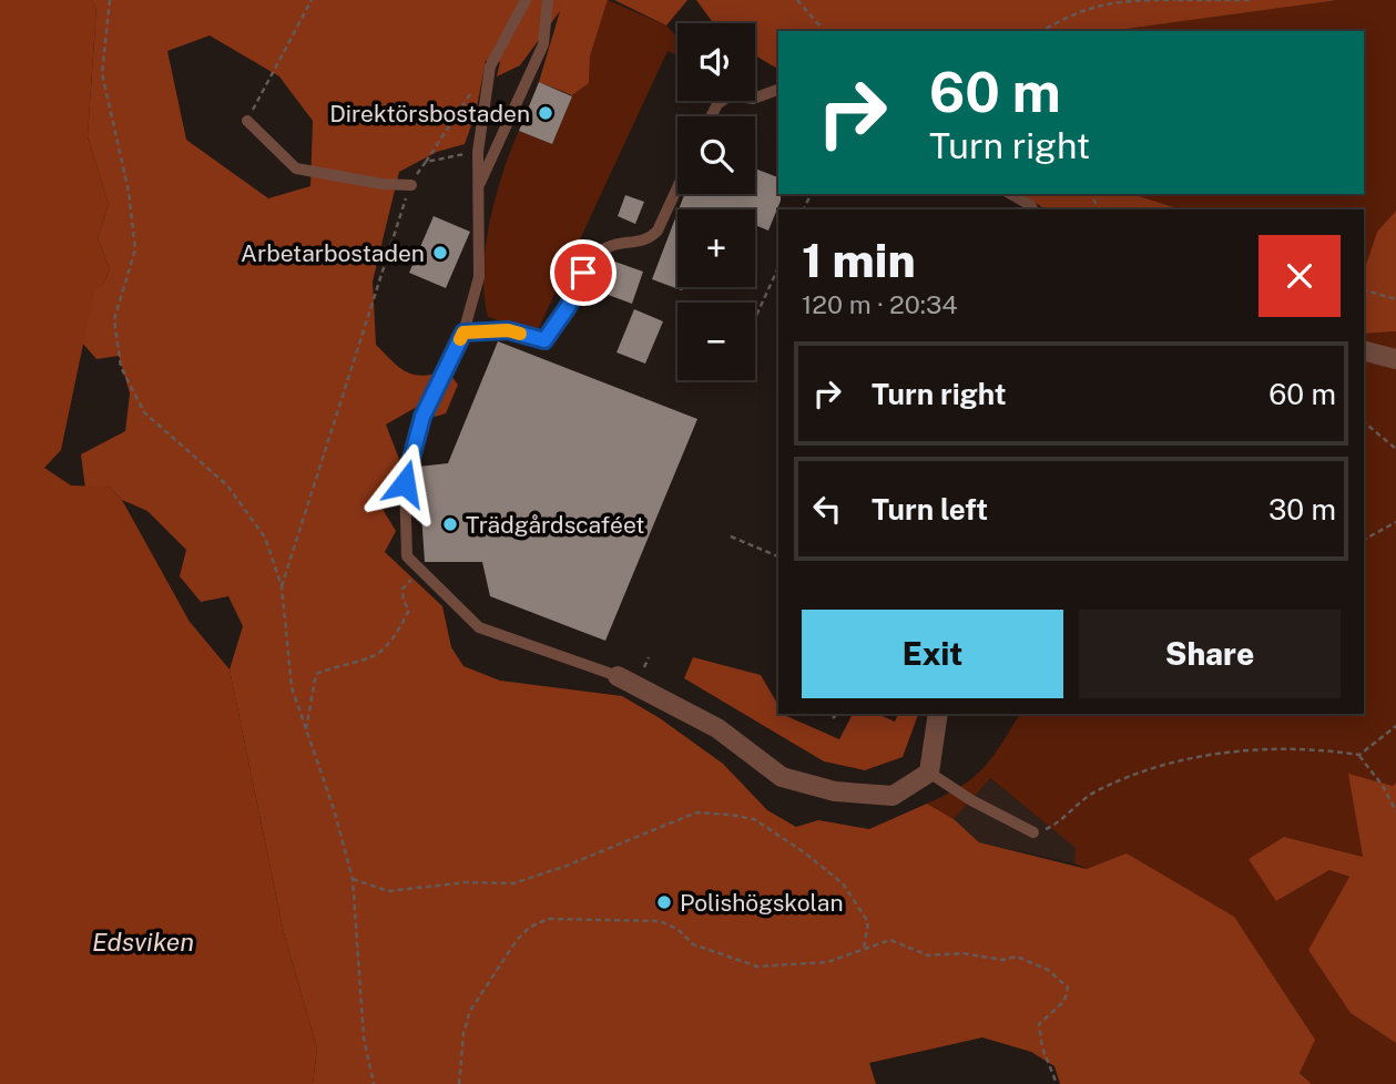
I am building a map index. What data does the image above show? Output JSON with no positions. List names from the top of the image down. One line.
{"water":["Edsviken"],"places":["Direktörsbostaden","Arbetarbostaden","Trädgårdscaféet","Polishögskolan"],"page":{"map_buttons":["+","−"],"turn":["60 m","Turn right"],"heading":["1 min","120 m · 20:34"],"list":[{"name":"Turn right","value":"60 m"},{"name":"Turn left","value":"30 m"}],"buttons":["Exit","Share"]}}
